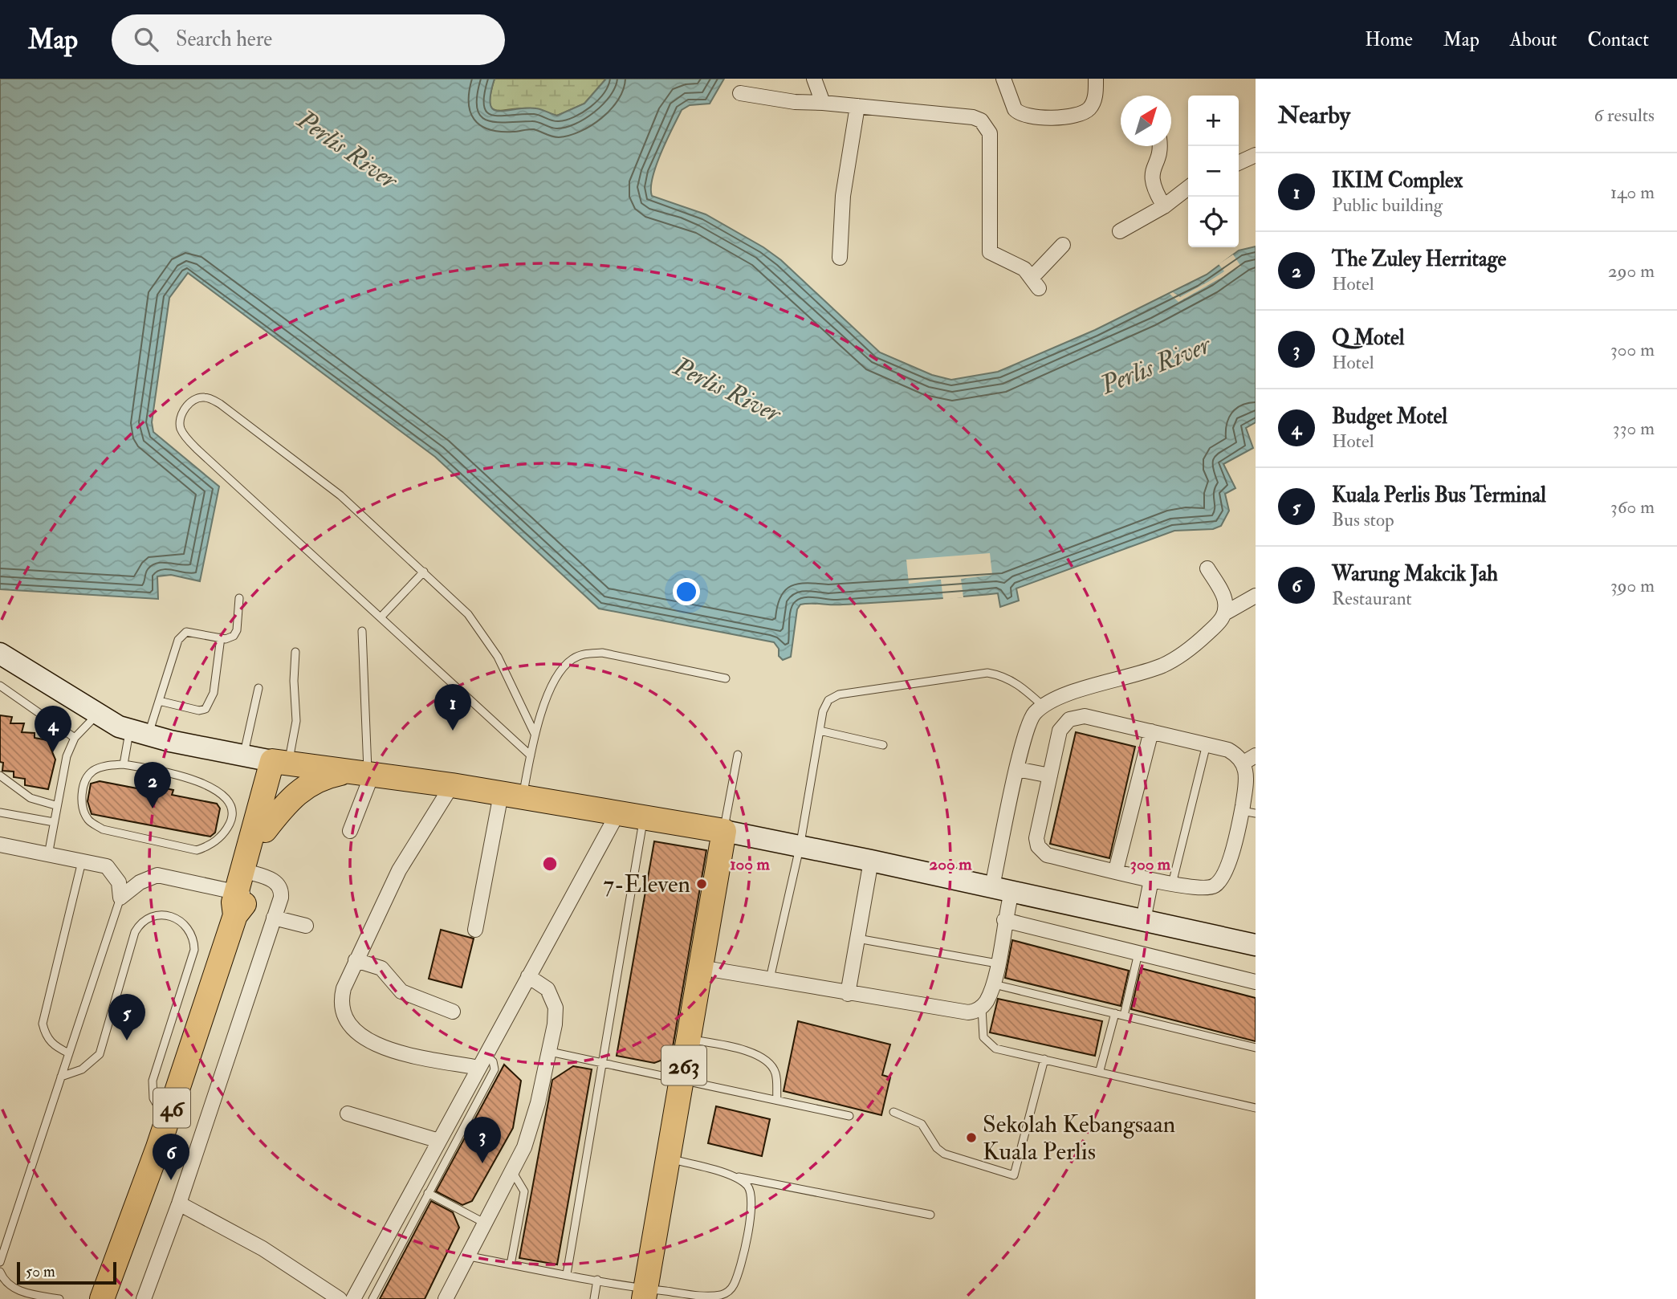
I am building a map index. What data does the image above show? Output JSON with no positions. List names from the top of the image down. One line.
{"streets":{"main road":["263","46"]},"water":["Perlis River"],"places":["7-Eleven","Sekolah Kebangsaan Kuala Perlis"],"scale_bar":"50 m","north":"top right","page":{"header":"Map","search":"Search here","nav":["Home","Map","About","Contact"],"heading":["Nearby","6 results"],"map_buttons":["+","−"],"list":[{"mark":"1","name":"IKIM Complex","note":"Public building","value":"140 m"},{"mark":"2","name":"The Zuley Herritage","note":"Hotel","value":"290 m"},{"mark":"3","name":"Q Motel","note":"Hotel","value":"300 m"},{"mark":"4","name":"Budget Motel","note":"Hotel","value":"330 m"},{"mark":"5","name":"Kuala Perlis Bus Terminal","note":"Bus stop","value":"360 m"},{"mark":"6","name":"Warung Makcik Jah","note":"Restaurant","value":"390 m"}],"pins":["1","4","2","5","3","6"],"scale":"50 m"},"rings":["100 m","200 m","300 m"]}
